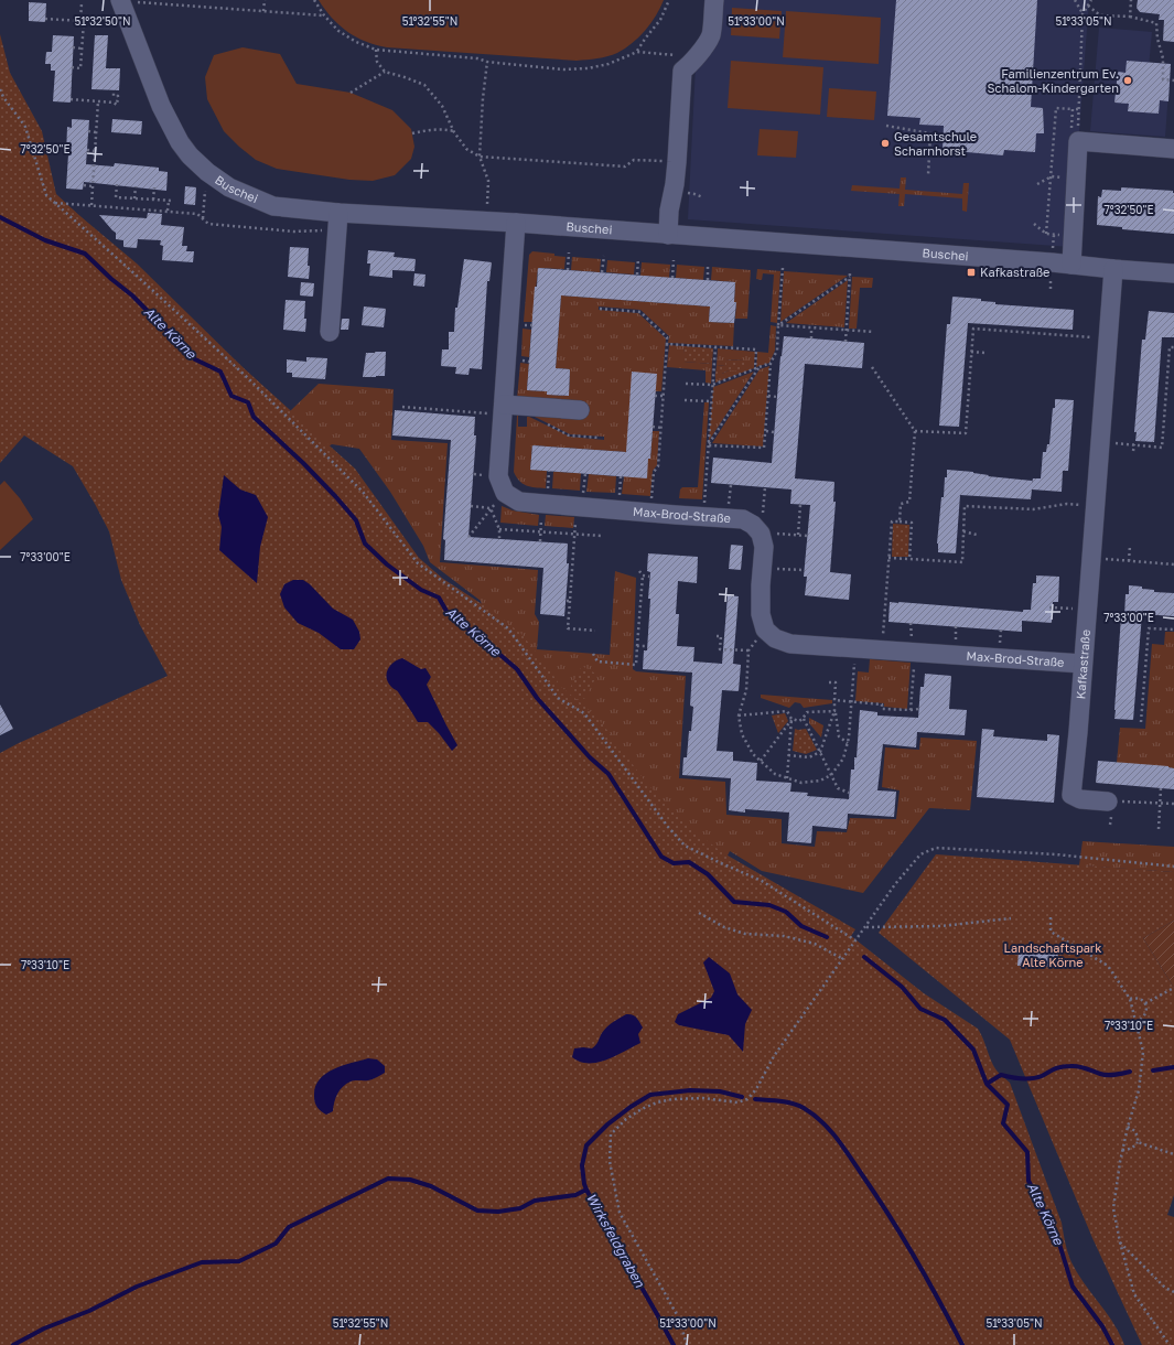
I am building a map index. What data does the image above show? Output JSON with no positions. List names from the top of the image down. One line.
{"streets":{"street":["Buschei","Max-Brod-Straße","Kafkastraße"]},"crossings":[["Buschei","Kafkastraße"],["Max-Brod-Straße","Kafkastraße"]],"water":["Alte Körne","Wirksfeldgraben"],"parks":["Landschaftspark Alte Körne"],"places":{"other":["Familienzentrum Ev. Schalom-Kindergarten","Gesamtschule Scharnhorst"],"transit":["Kafkastraße"]},"coordinates":["51°32'50\"N","51°32'55\"N","51°33'00\"N","51°33'05\"N","7°32'50\"E","7°33'00\"E","7°33'10\"E"]}
